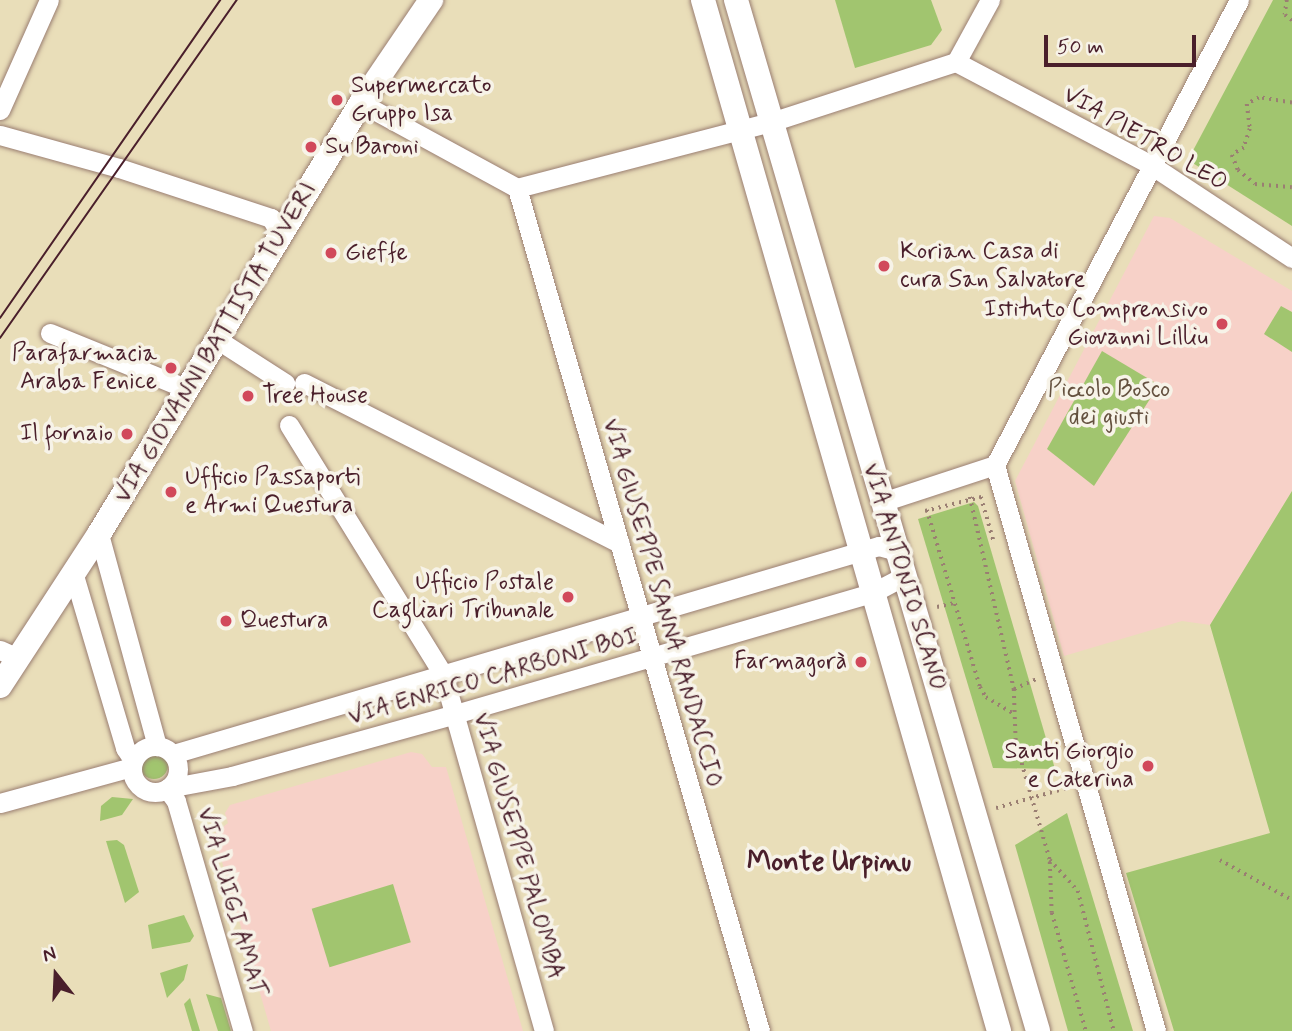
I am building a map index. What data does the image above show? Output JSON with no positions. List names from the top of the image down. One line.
{"streets":{"street":["VIA PIETRO LEO","VIA GIOVANNI BATTISTA TUVERI","VIA ANTONIO SCANO","VIA GIUSEPPE SANNA RANDACCIO","VIA ENRICO CARBONI BOI","VIA GIUSEPPE PALOMBA","VIA LUIGI AMAT"]},"crossings":[["VIA ANTONIO SCANO","VIA ENRICO CARBONI BOI"],["VIA GIUSEPPE SANNA RANDACCIO","VIA ENRICO CARBONI BOI"],["VIA ENRICO CARBONI BOI","VIA GIUSEPPE PALOMBA"],["VIA ENRICO CARBONI BOI","VIA LUIGI AMAT"]],"districts":["Monte Urpinu"],"parks":["Piccolo Bosco dei giusti"],"places":["Supermercato Gruppo Isa","Su Baroni","Gieffe","Korian Casa di cura San Salvatore","Istituto Comprensivo Giovanni Lilliu","Parafarmacia Araba Fenice","Tree House","Il fornaio","Ufficio Passaporti e Armi Questura","Ufficio Postale Cagliari Tribunale","Questura","Farmagorà","Santi Giorgio e Caterina"],"scale_bar":"50 m","north":"top"}
